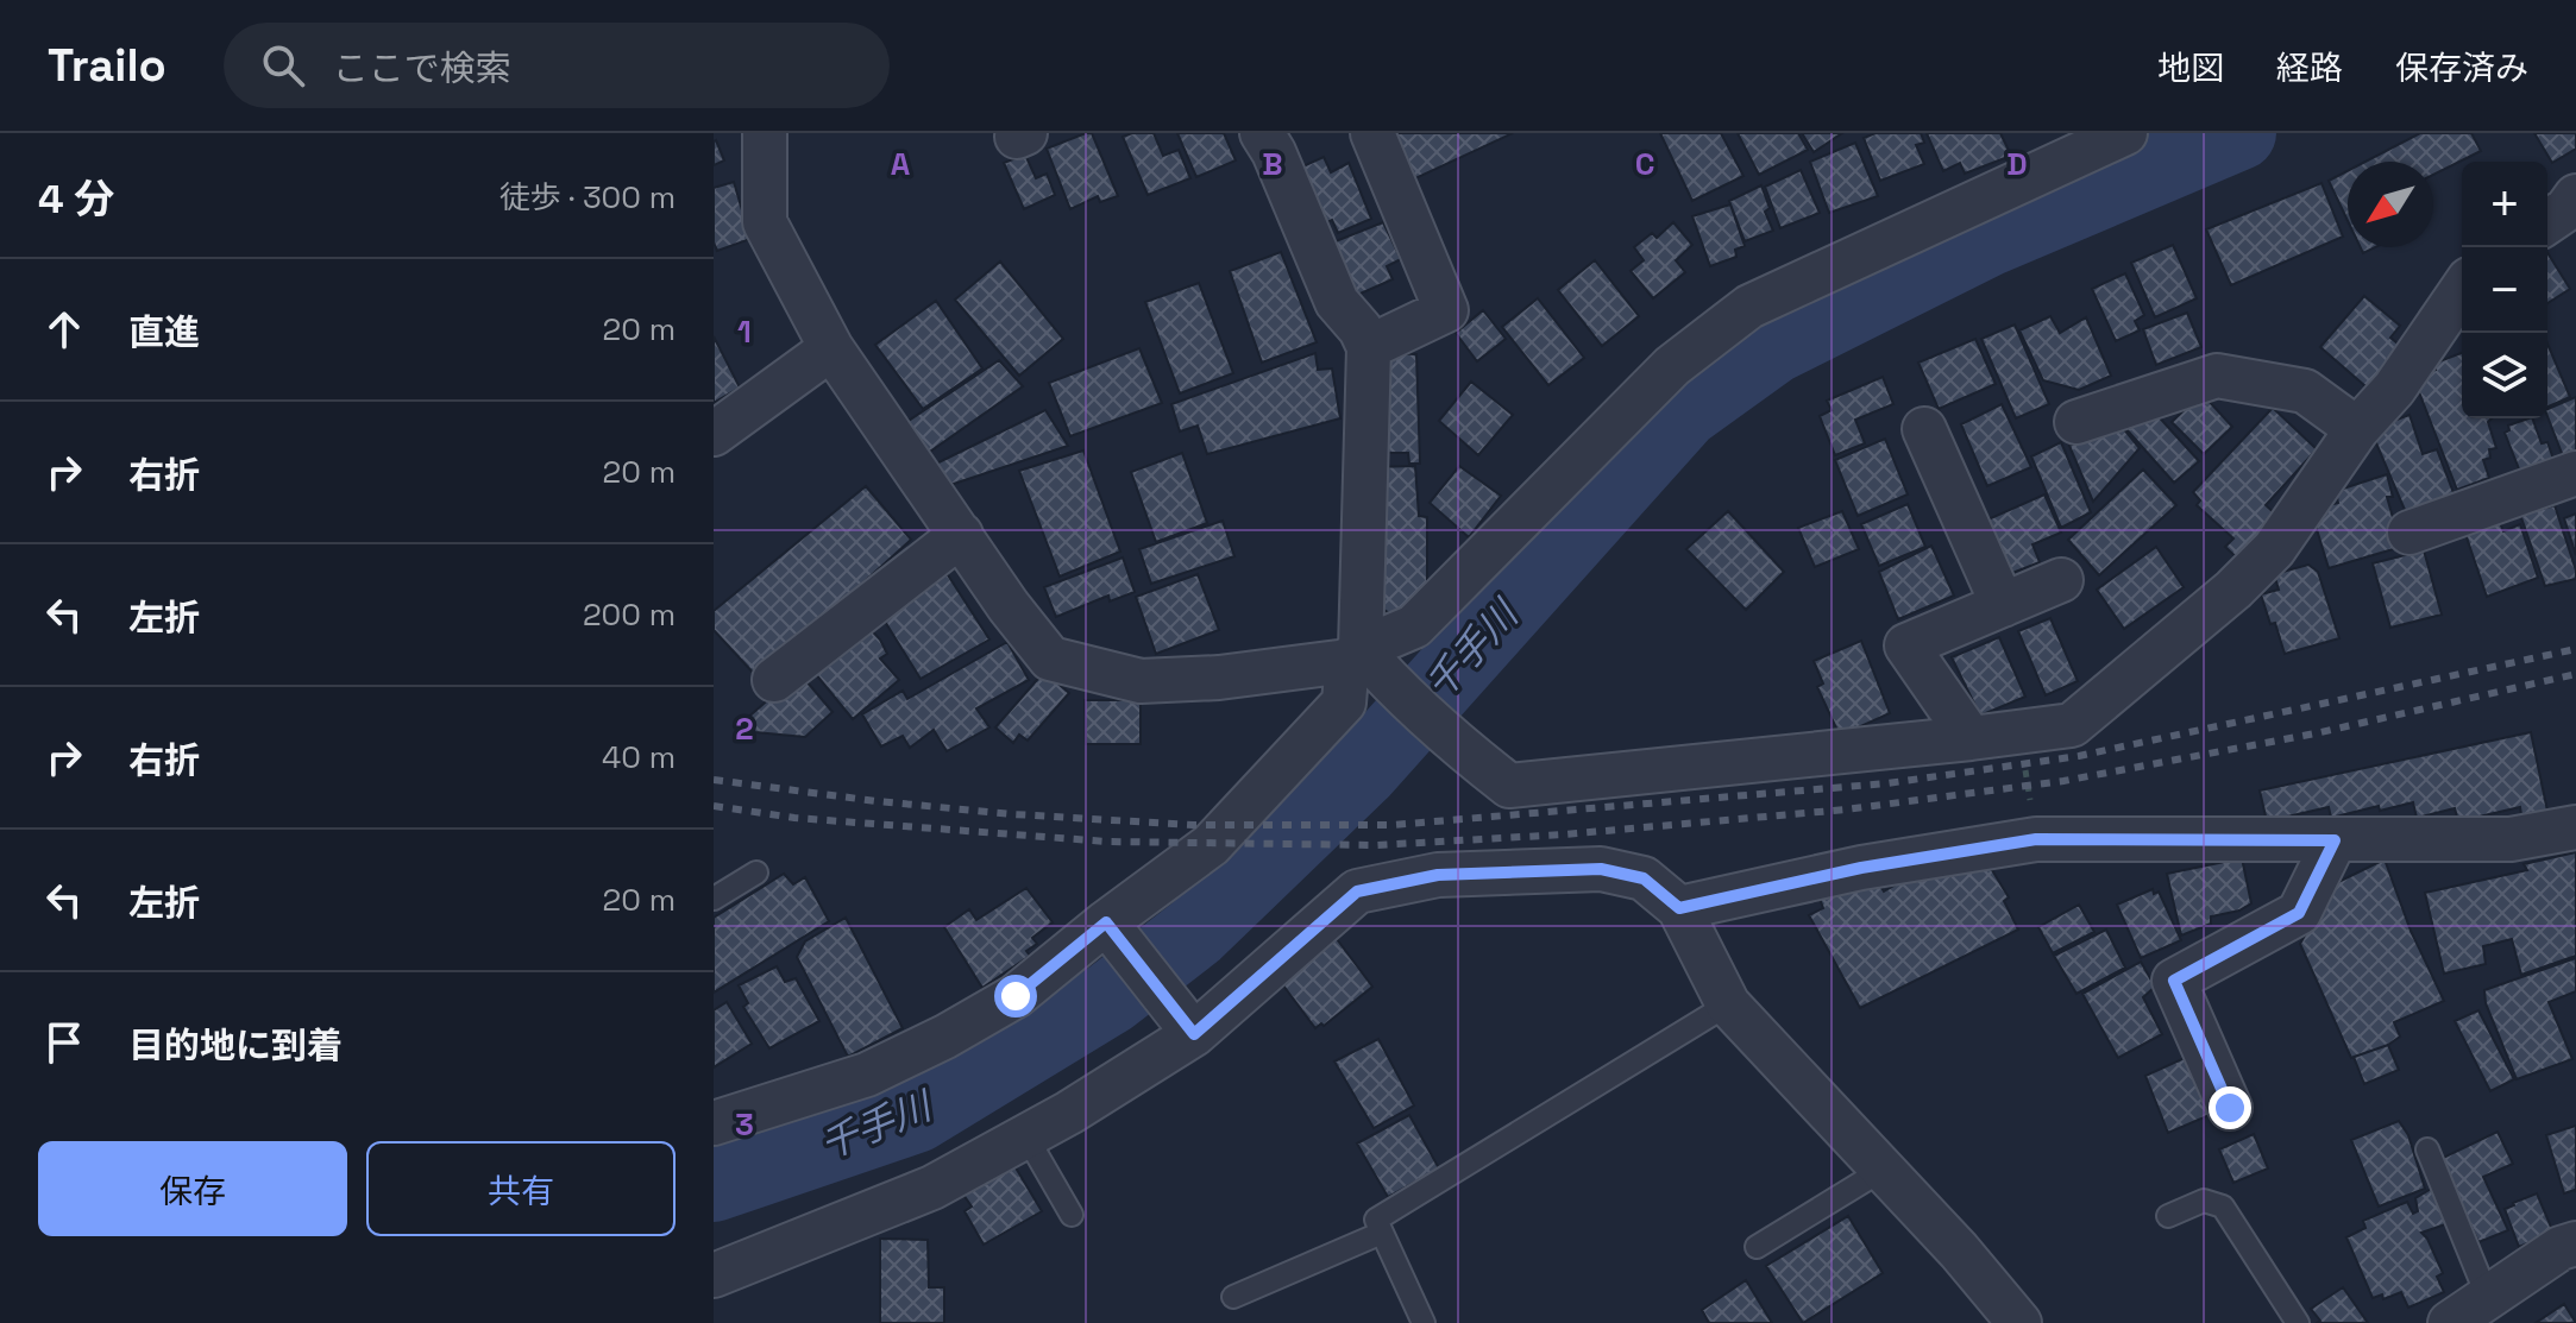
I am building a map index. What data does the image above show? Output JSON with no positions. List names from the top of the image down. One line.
{"water":["千手川"],"north":"bottom left","page":{"header":"Trailo","search":"ここで検索","nav":["地図","経路","保存済み"],"heading":["4 分","徒歩 · 300 m"],"map_buttons":["+","−"],"list":[["直進","20 m"],["右折","20 m"],["左折","200 m"],["右折","40 m"],["左折","20 m"],"目的地に到着"],"buttons":["保存","共有"]},"grid":{"columns":["A","B","C","D"],"rows":["1","2","3"]}}
